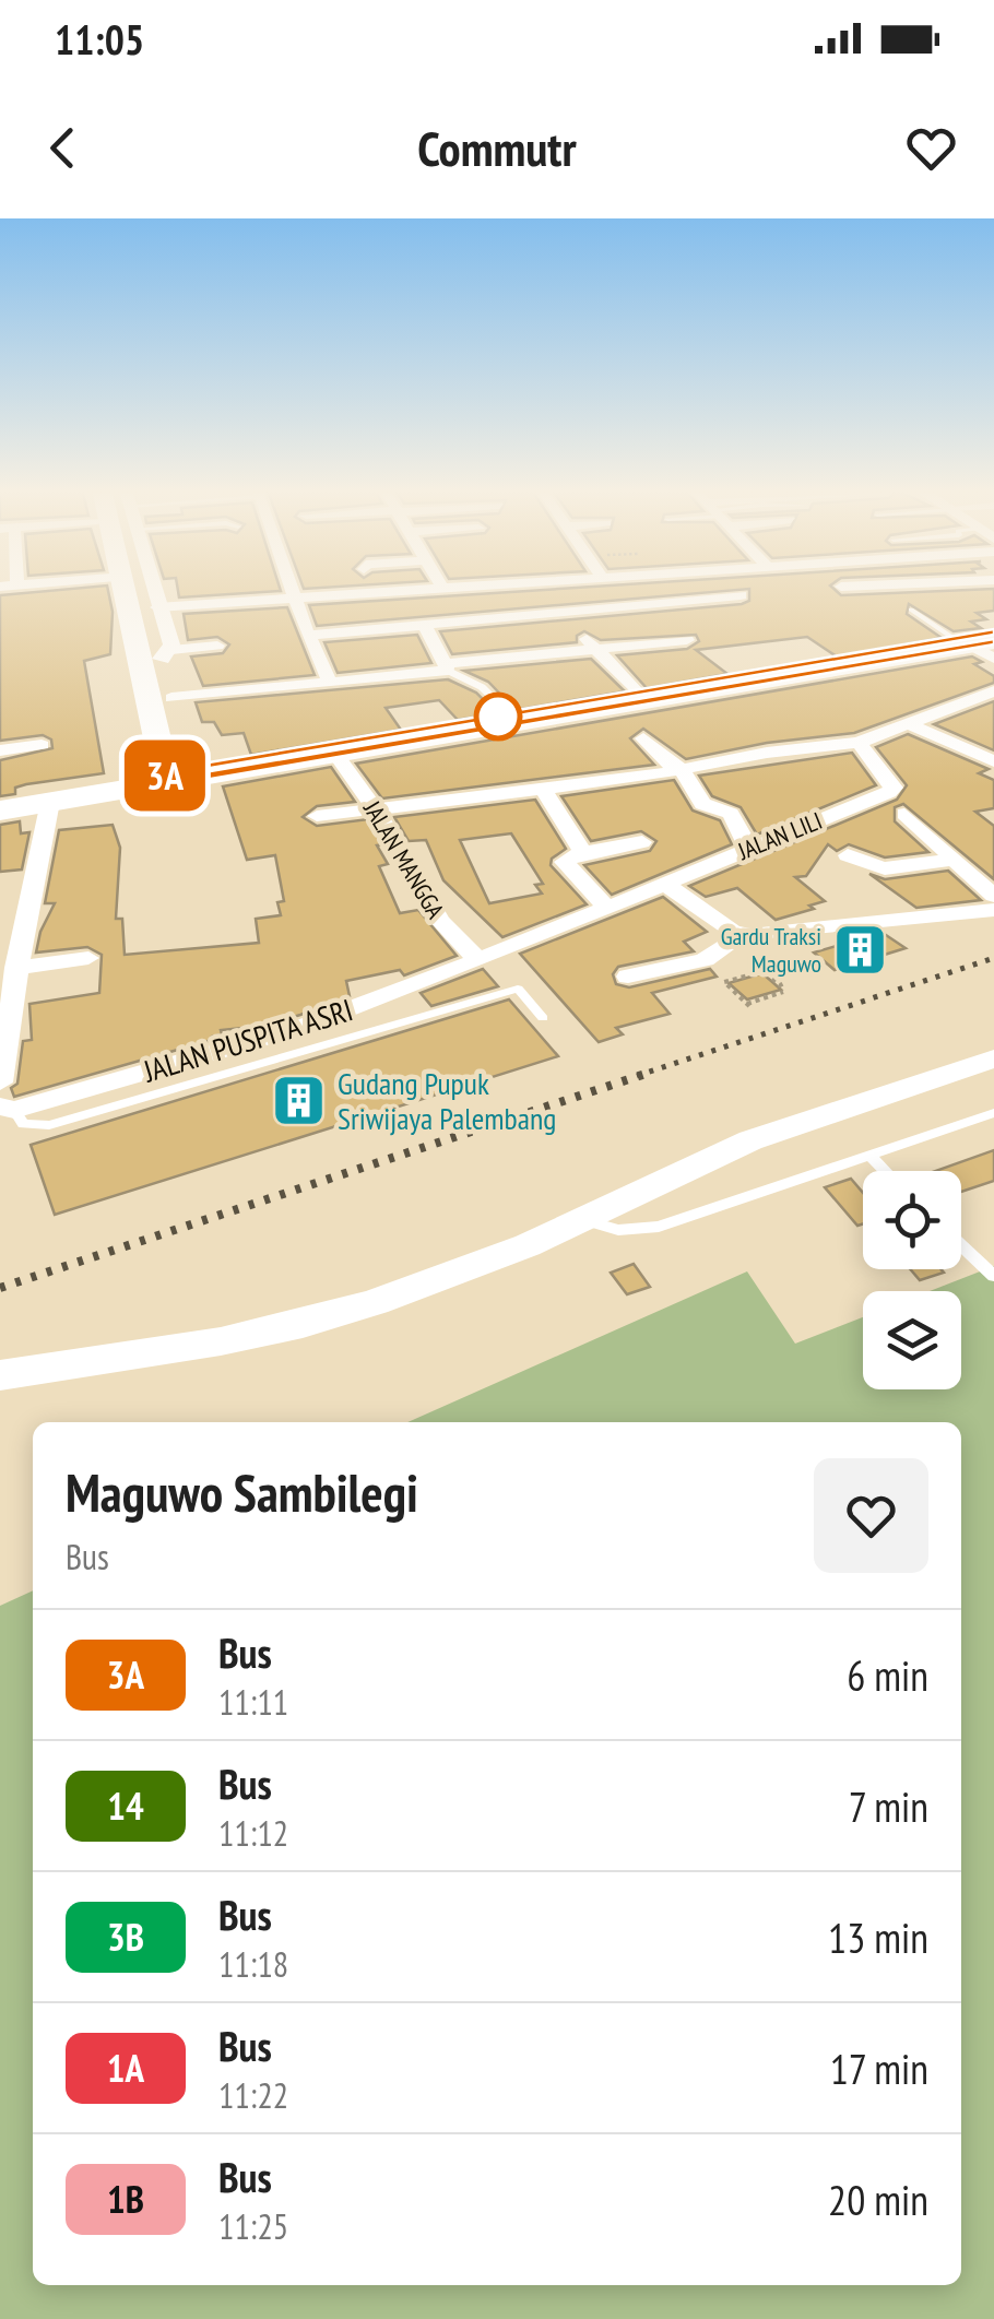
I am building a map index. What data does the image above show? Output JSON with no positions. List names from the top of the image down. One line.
{"streets":{"street":["JALAN LILI","JALAN MANGGA","JALAN PUSPITA ASRI"]},"crossings":[["JALAN LILI","JALAN MANGGA"],["JALAN LILI","JALAN PUSPITA ASRI"],["JALAN MANGGA","JALAN PUSPITA ASRI"]],"places":{"building":["Gardu Traksi Maguwo","Gudang Pupuk Sriwijaya Palembang"]},"lines":["bus line 3A"],"page":{"status":"11:05","header":"Commutr","on_map":"3A","heading":["Maguwo Sambilegi","Bus"],"list":[{"mark":"3A","name":"Bus","note":"11:11","value":"6 min"},{"mark":"14","name":"Bus","note":"11:12","value":"7 min"},{"mark":"3B","name":"Bus","note":"11:18","value":"13 min"},{"mark":"1A","name":"Bus","note":"11:22","value":"17 min"},{"mark":"1B","name":"Bus","note":"11:25","value":"20 min"}]}}
